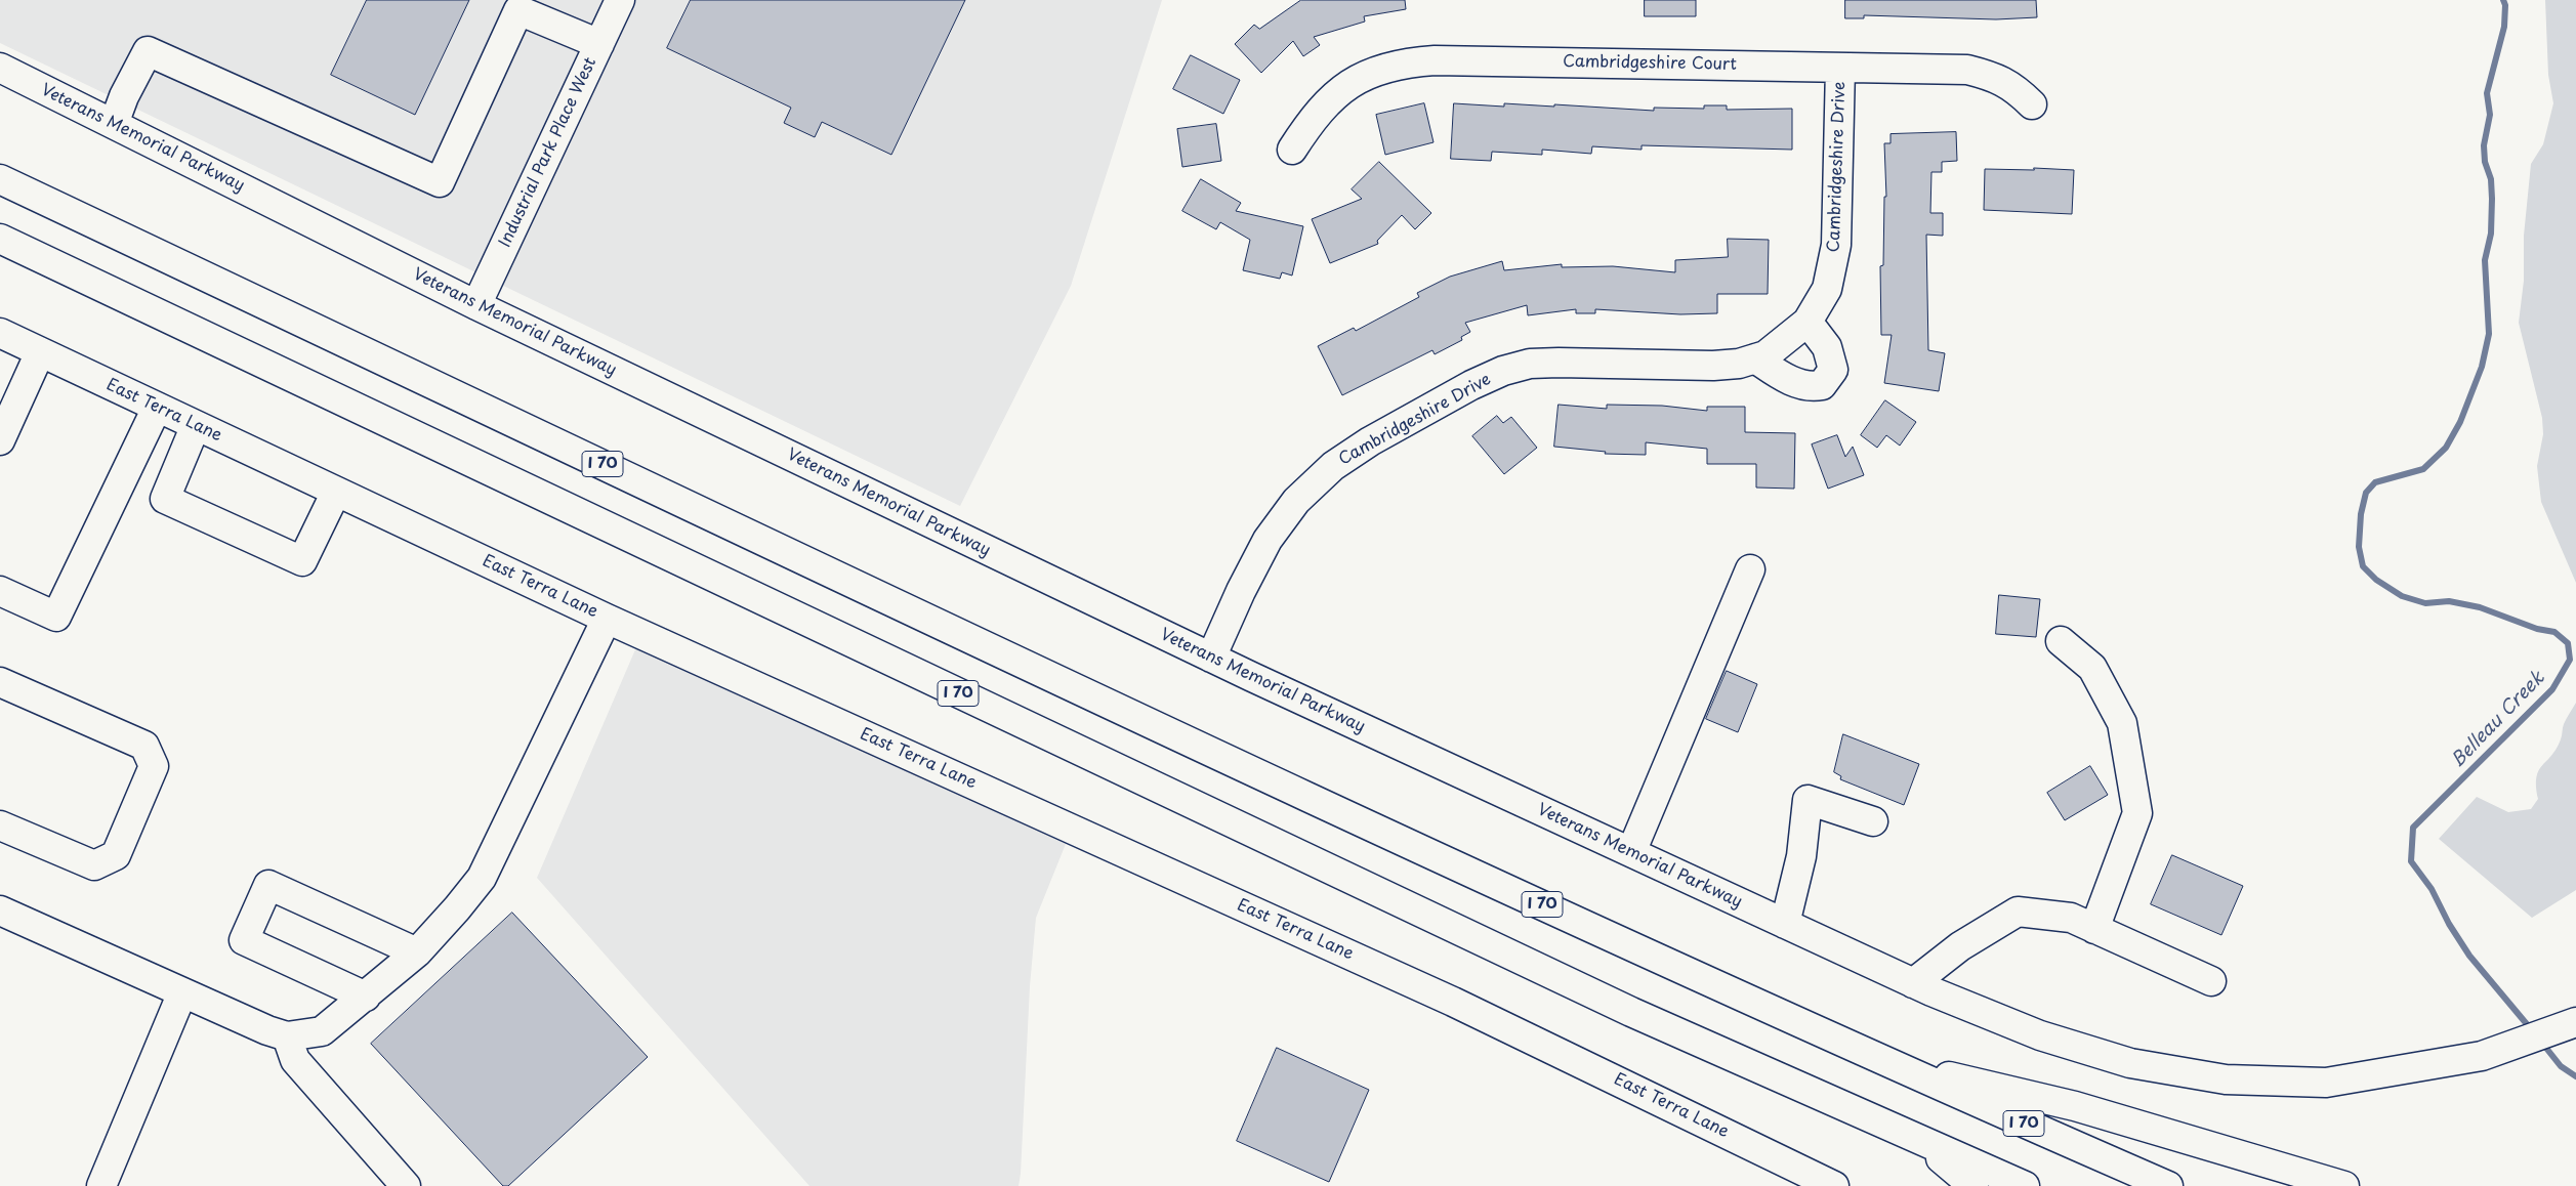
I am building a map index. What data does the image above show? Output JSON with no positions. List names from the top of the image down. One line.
{"streets":{"main road":["Cambridgeshire Court","Veterans Memorial Parkway","Industrial Park Place West","Cambridgeshire Drive","East Terra Lane","I 70"]},"crossings":[["Cambridgeshire Court","Cambridgeshire Drive"],["Veterans Memorial Parkway","Industrial Park Place West"],["Veterans Memorial Parkway","Cambridgeshire Drive"]],"water":["Belleau Creek"]}
